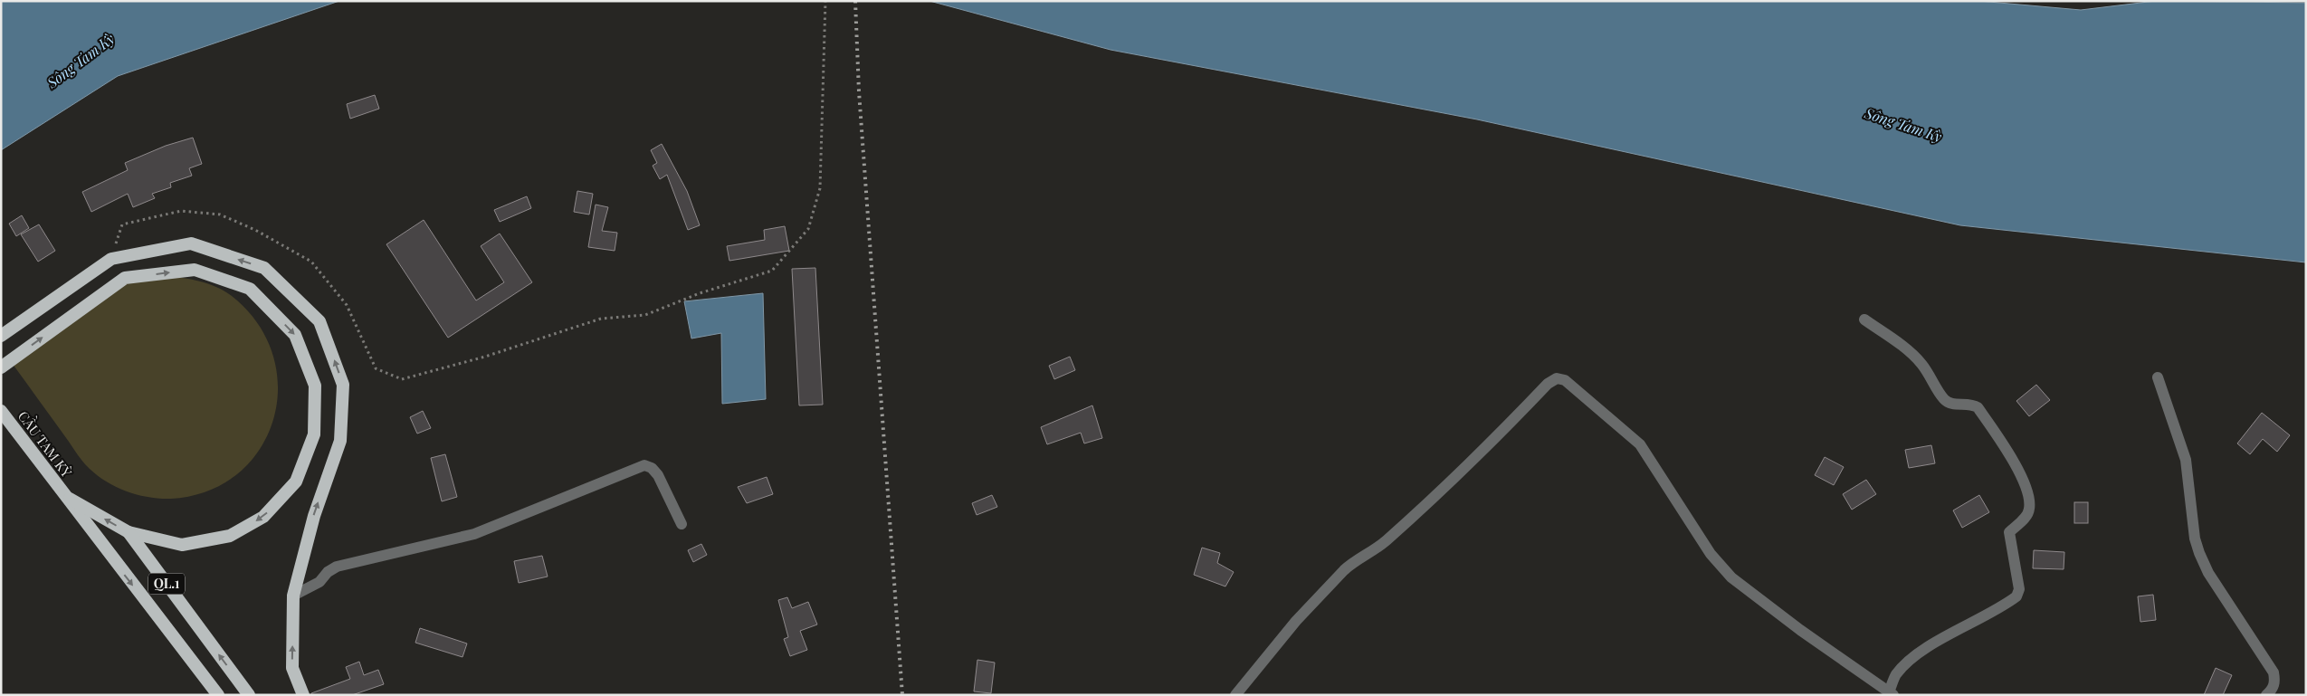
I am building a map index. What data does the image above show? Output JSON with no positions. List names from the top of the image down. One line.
{"streets":{"highway":["CẦU TAM KỲ","QL.1"]},"crossings":[["CẦU TAM KỲ","QL.1"]],"water":["Sông Tam Kỳ"]}
